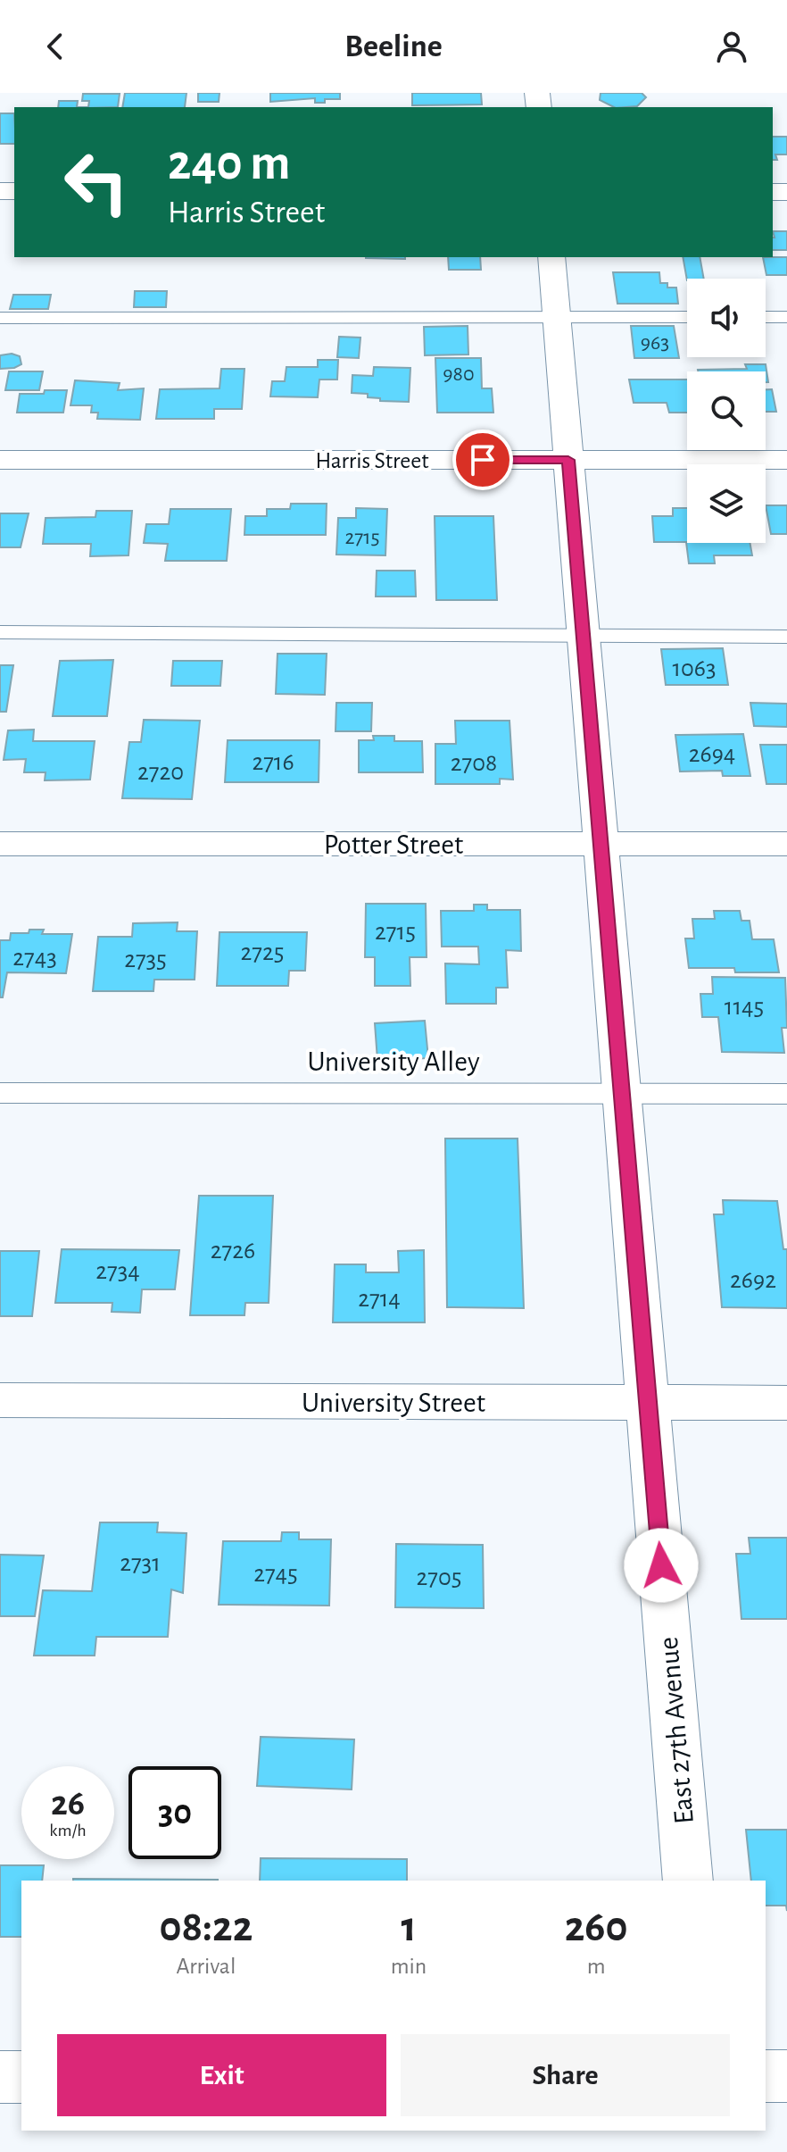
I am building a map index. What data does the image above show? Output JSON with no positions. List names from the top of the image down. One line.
{"streets":{"street":["Harris Street","Potter Street","University Street","East 27th Avenue"],"lane":["University Alley"]},"crossings":[["Harris Street","East 27th Avenue"],["Potter Street","East 27th Avenue"],["University Alley","East 27th Avenue"],["University Street","East 27th Avenue"]],"house_numbers":["963","980","2715","1063","2694","2716","2708","2720","2715","2725","2743","2735","1145","2726","2734","2692","2714","2731","2745","2705"],"page":{"header":"Beeline","turn":["240 m","Harris Street"],"speed":"26 km/h","limit":"30","eta":["08:22","Arrival","1","min","260","m"],"buttons":["Exit","Share"]}}
